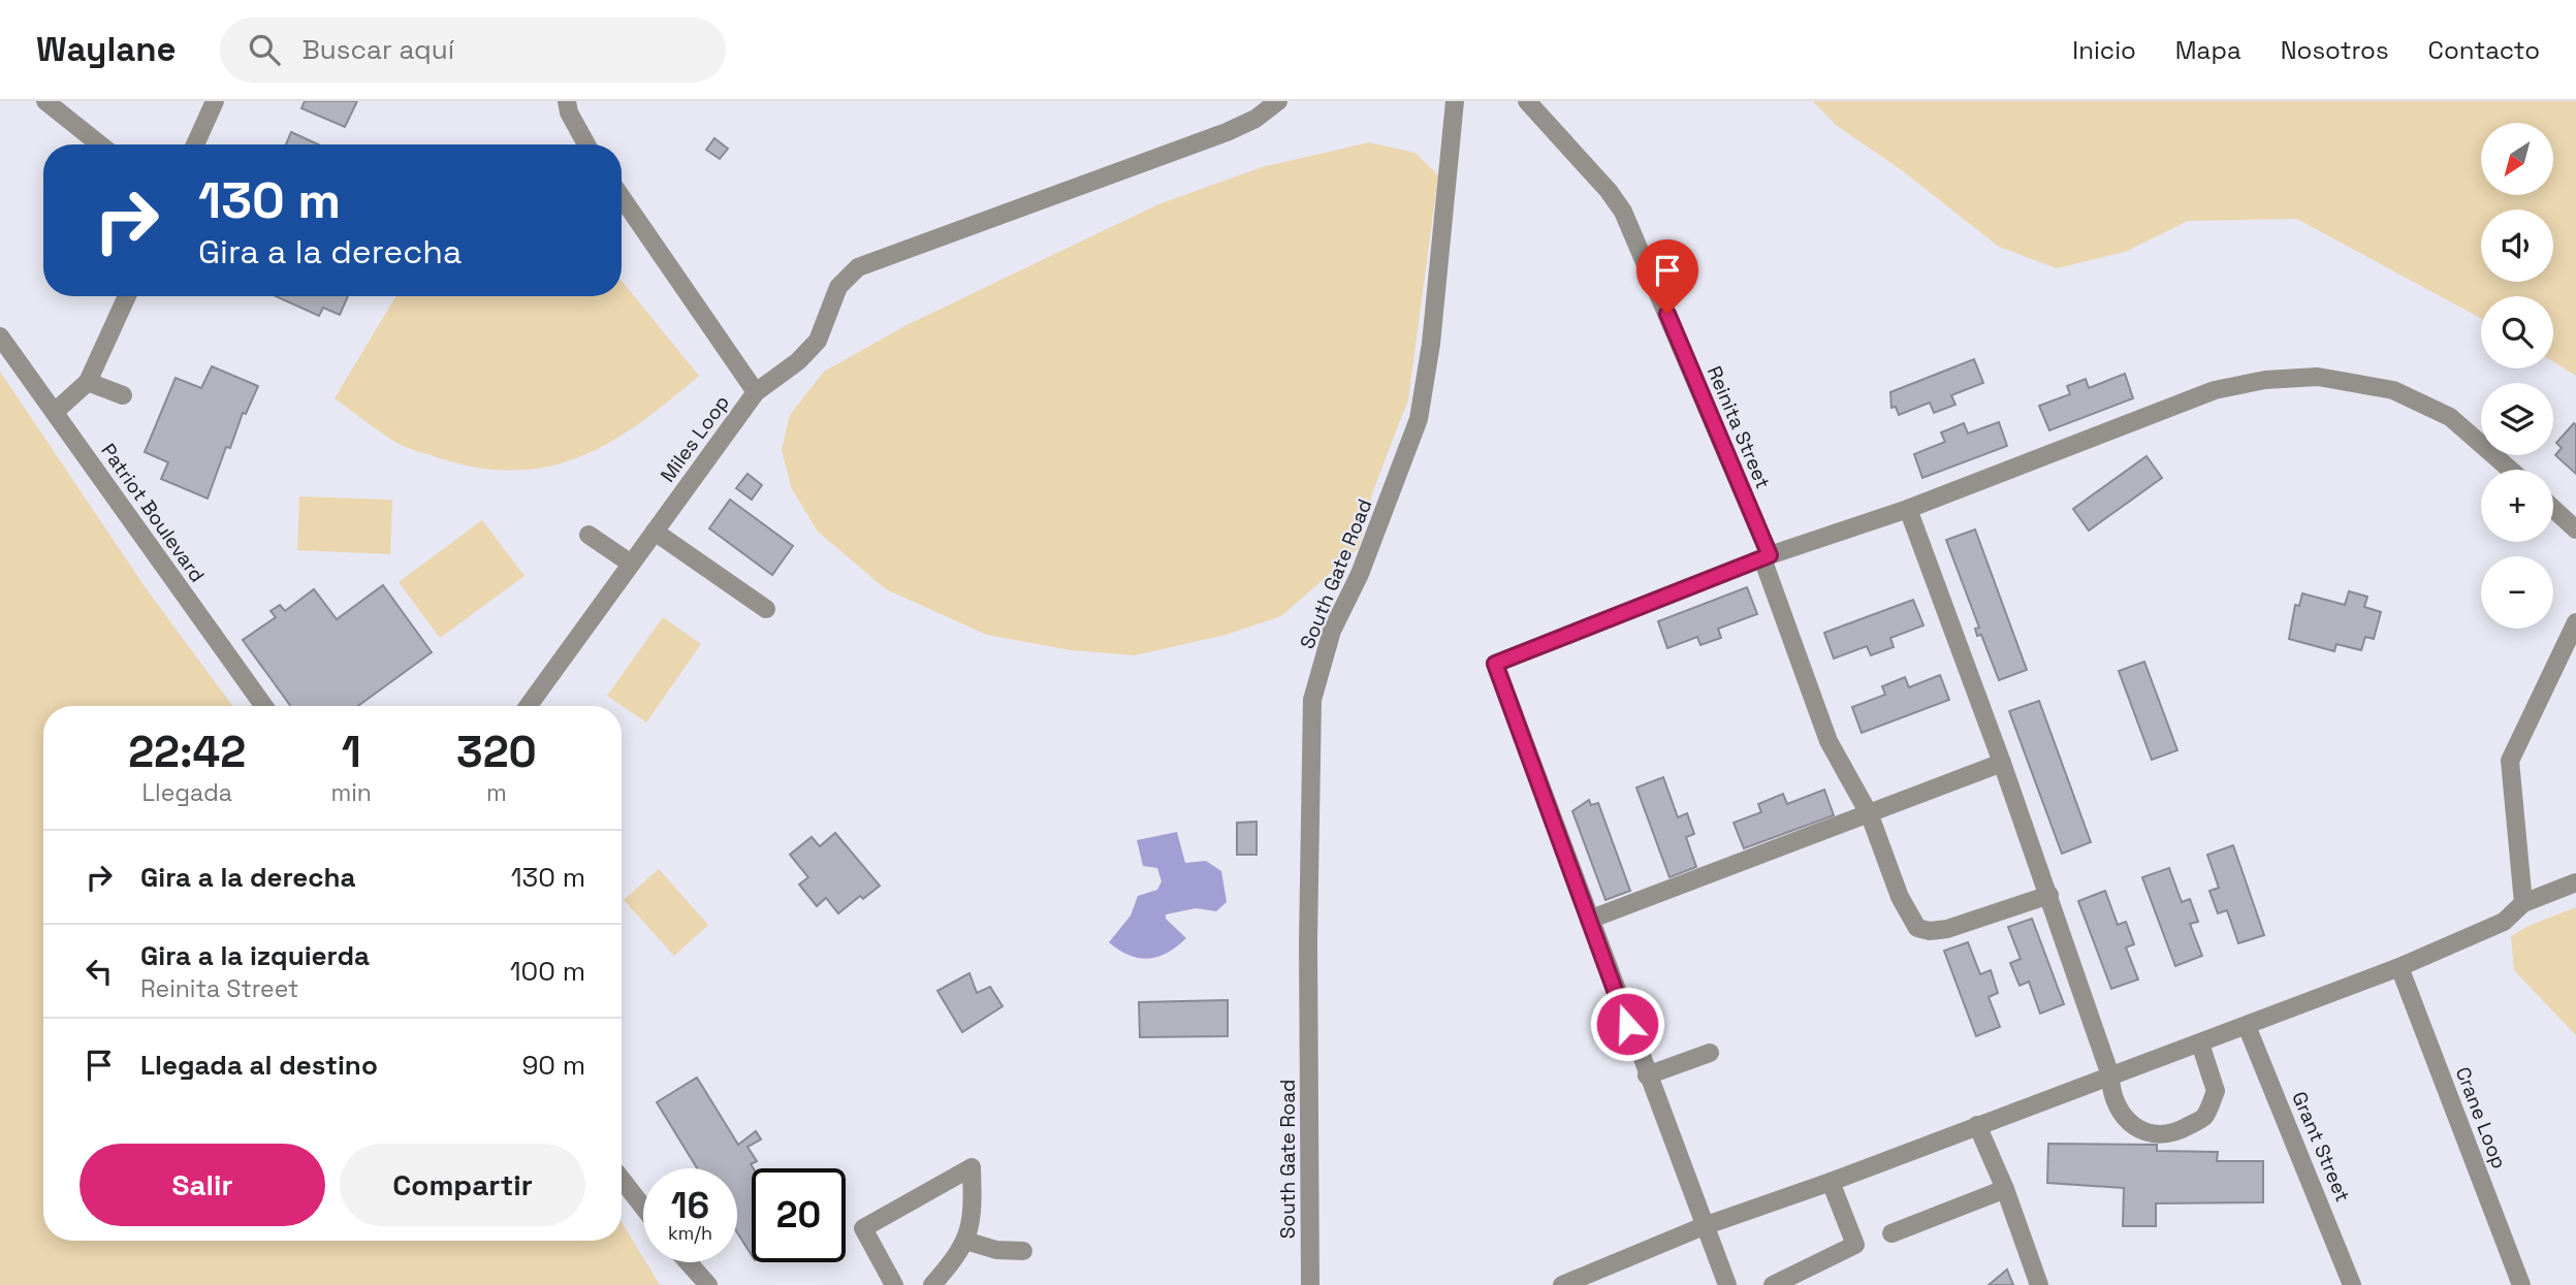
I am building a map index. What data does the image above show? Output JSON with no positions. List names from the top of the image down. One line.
{"streets":{"street":["Reinita Street","Miles Loop","Patriot Boulevard","South Gate Road","Crane Loop","Grant Street"]},"north":"bottom left","page":{"header":"Waylane","search":"Buscar aquí","nav":["Inicio","Mapa","Nosotros","Contacto"],"map_buttons":["+","−"],"turn":["130 m","Gira a la derecha"],"eta":["22:42","Llegada","1","min","320","m"],"list":[{"name":"Gira a la derecha","value":"130 m"},{"name":"Gira a la izquierda","note":"Reinita Street","value":"100 m"},{"name":"Llegada al destino","value":"90 m"}],"buttons":["Salir","Compartir"],"speed":"16 km/h","limit":"20"}}
